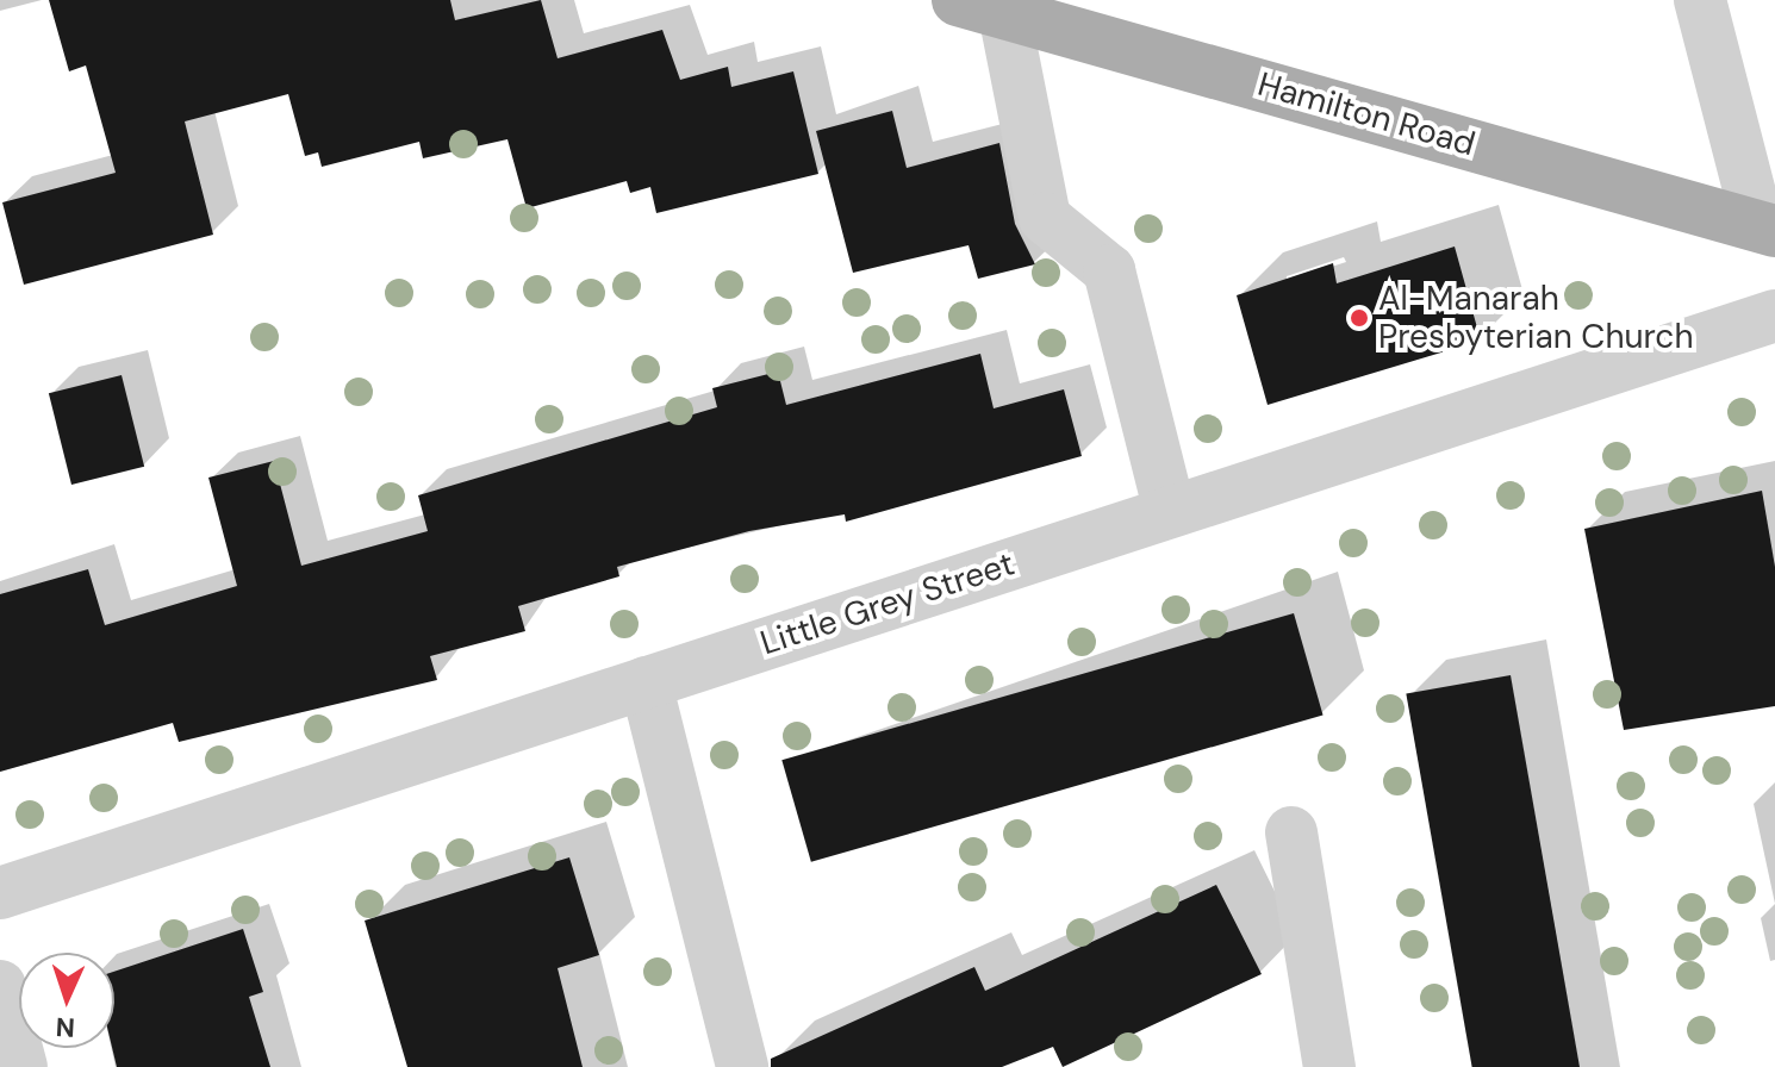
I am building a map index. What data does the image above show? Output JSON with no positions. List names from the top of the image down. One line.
{"streets":{"main road":["Hamilton Road"],"street":["Little Grey Street"]},"places":["Al-Manarah Presbyterian Church"],"north":"bottom"}
